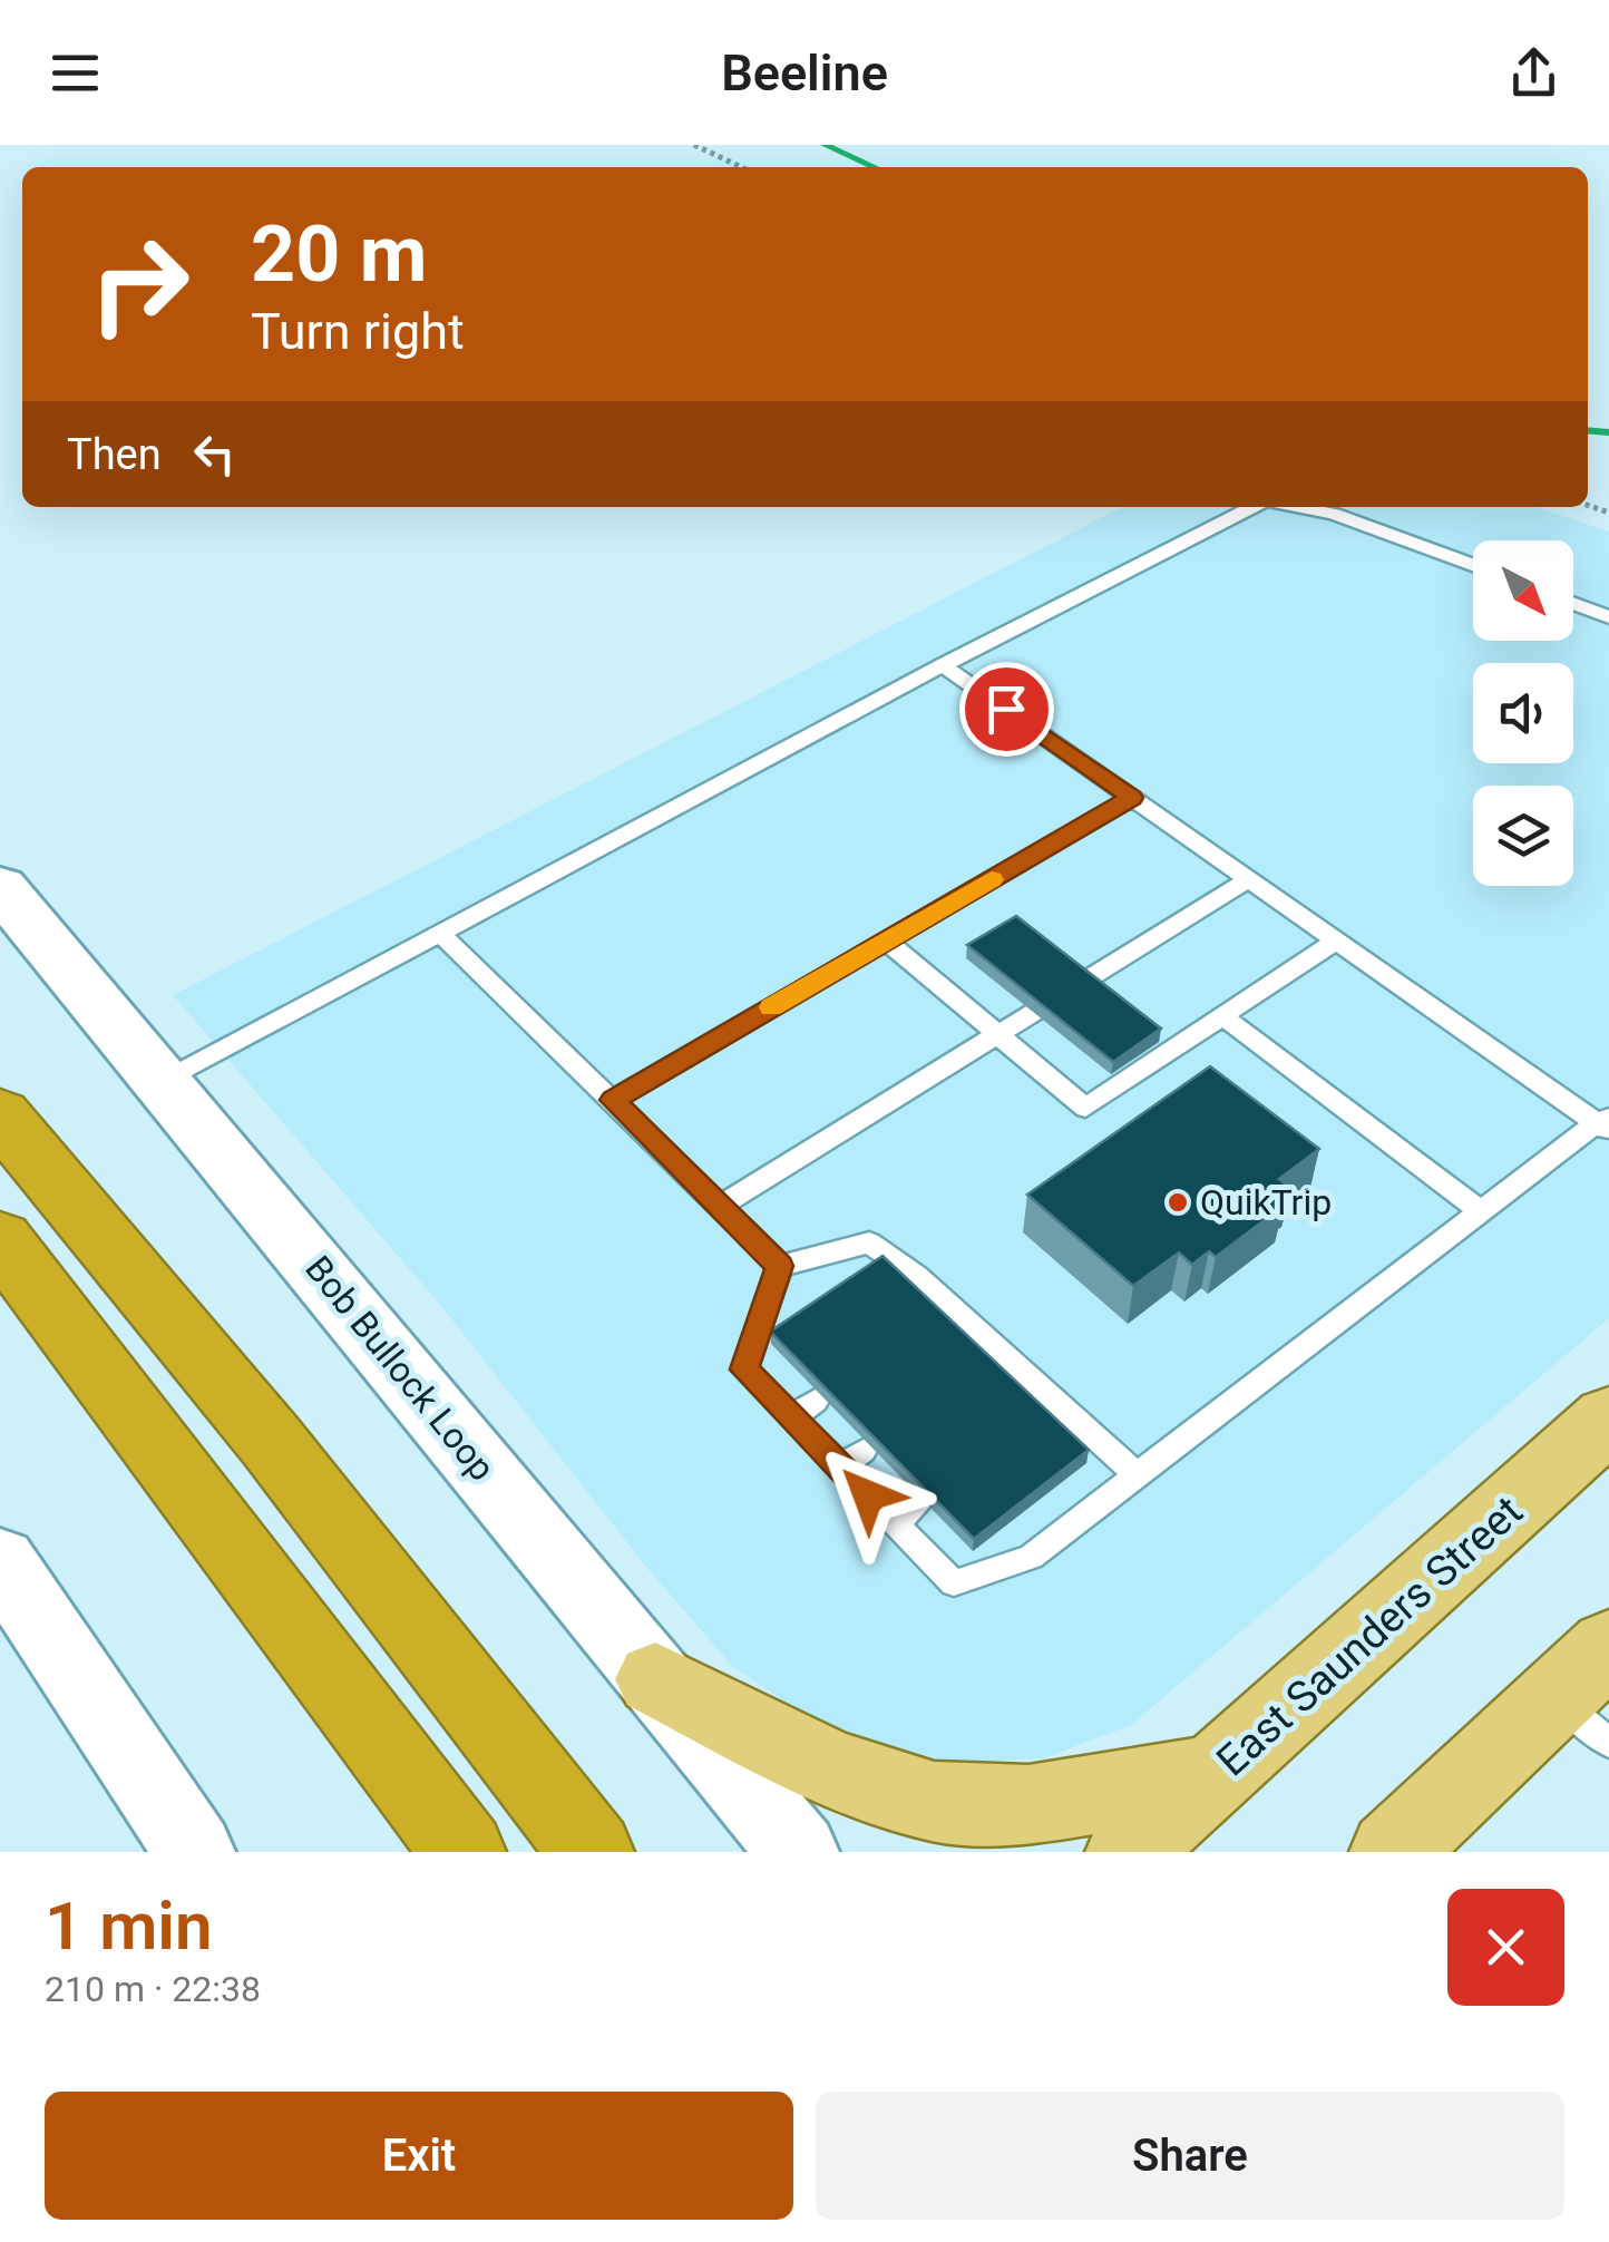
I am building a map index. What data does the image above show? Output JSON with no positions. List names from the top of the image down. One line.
{"streets":{"main road":["Bob Bullock Loop","East Saunders Street"]},"places":["QuikTrip"],"north":"bottom right","page":{"header":"Beeline","turn":["20 m","Turn right"],"then":"Then","heading":["1 min","210 m · 22:38"],"buttons":["Exit","Share"]}}
